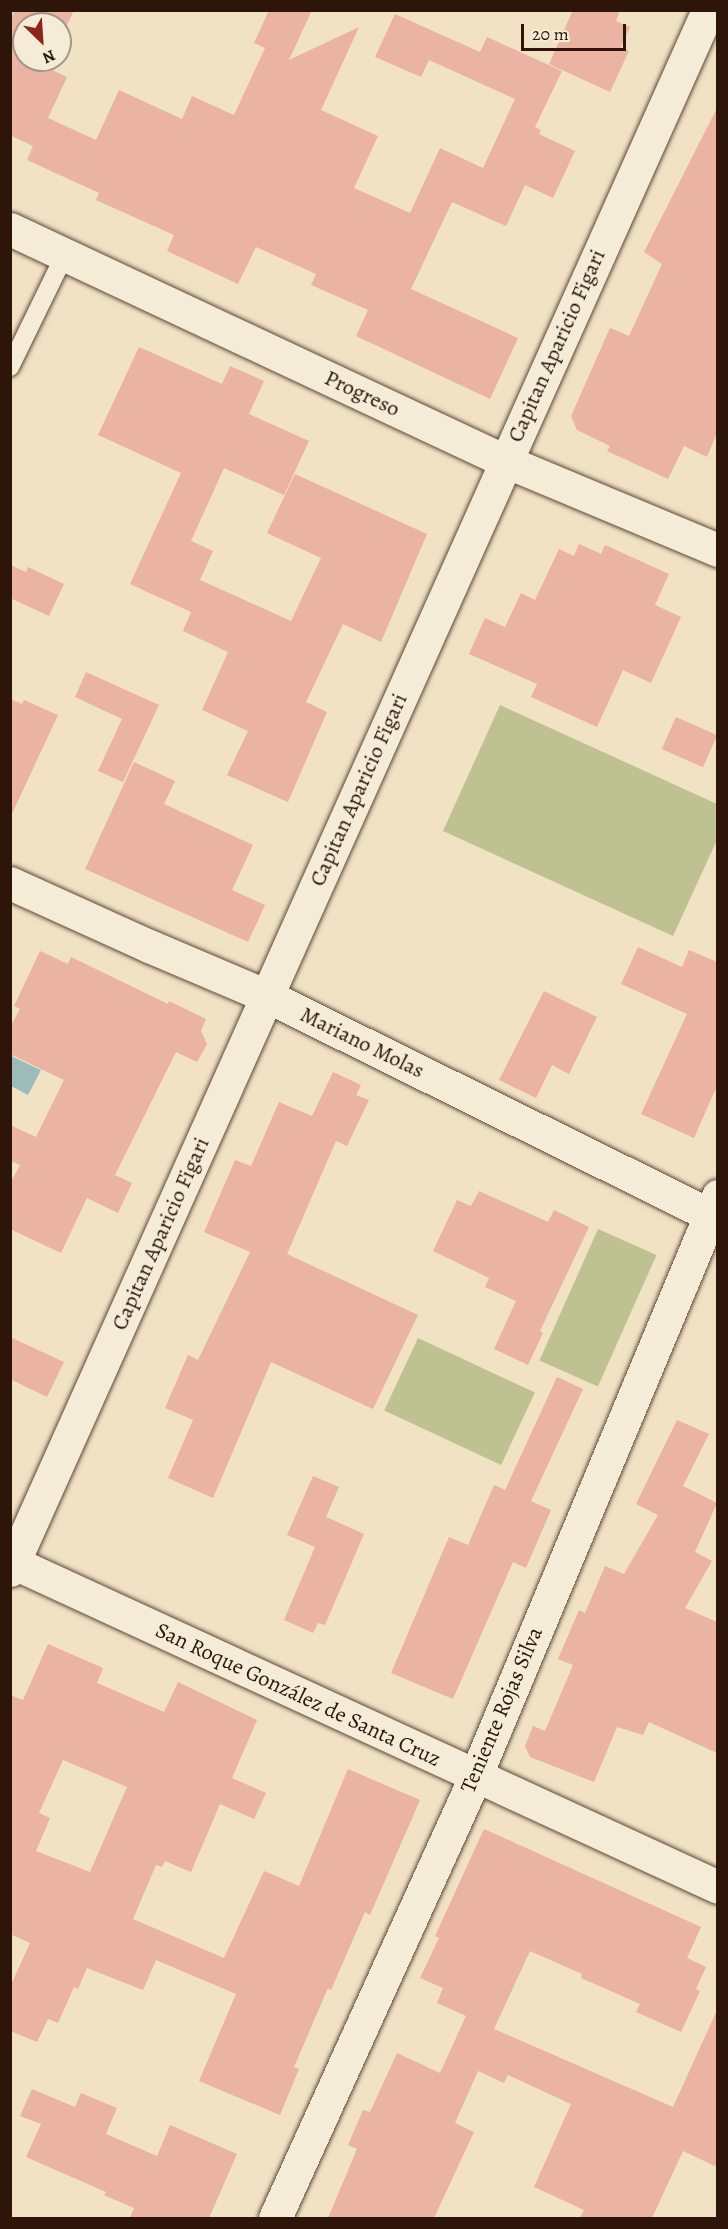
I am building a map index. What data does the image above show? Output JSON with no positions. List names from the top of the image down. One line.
{"streets":{"street":["Capitan Aparicio Figari","Progreso","Mariano Molas","San Roque González de Santa Cruz","Teniente Rojas Silva"]},"crossings":[["Capitan Aparicio Figari","Progreso"],["Capitan Aparicio Figari","Mariano Molas"],["Capitan Aparicio Figari","San Roque González de Santa Cruz"],["Mariano Molas","Teniente Rojas Silva"],["San Roque González de Santa Cruz","Teniente Rojas Silva"]],"scale_bar":"20 m","north":"bottom right"}
